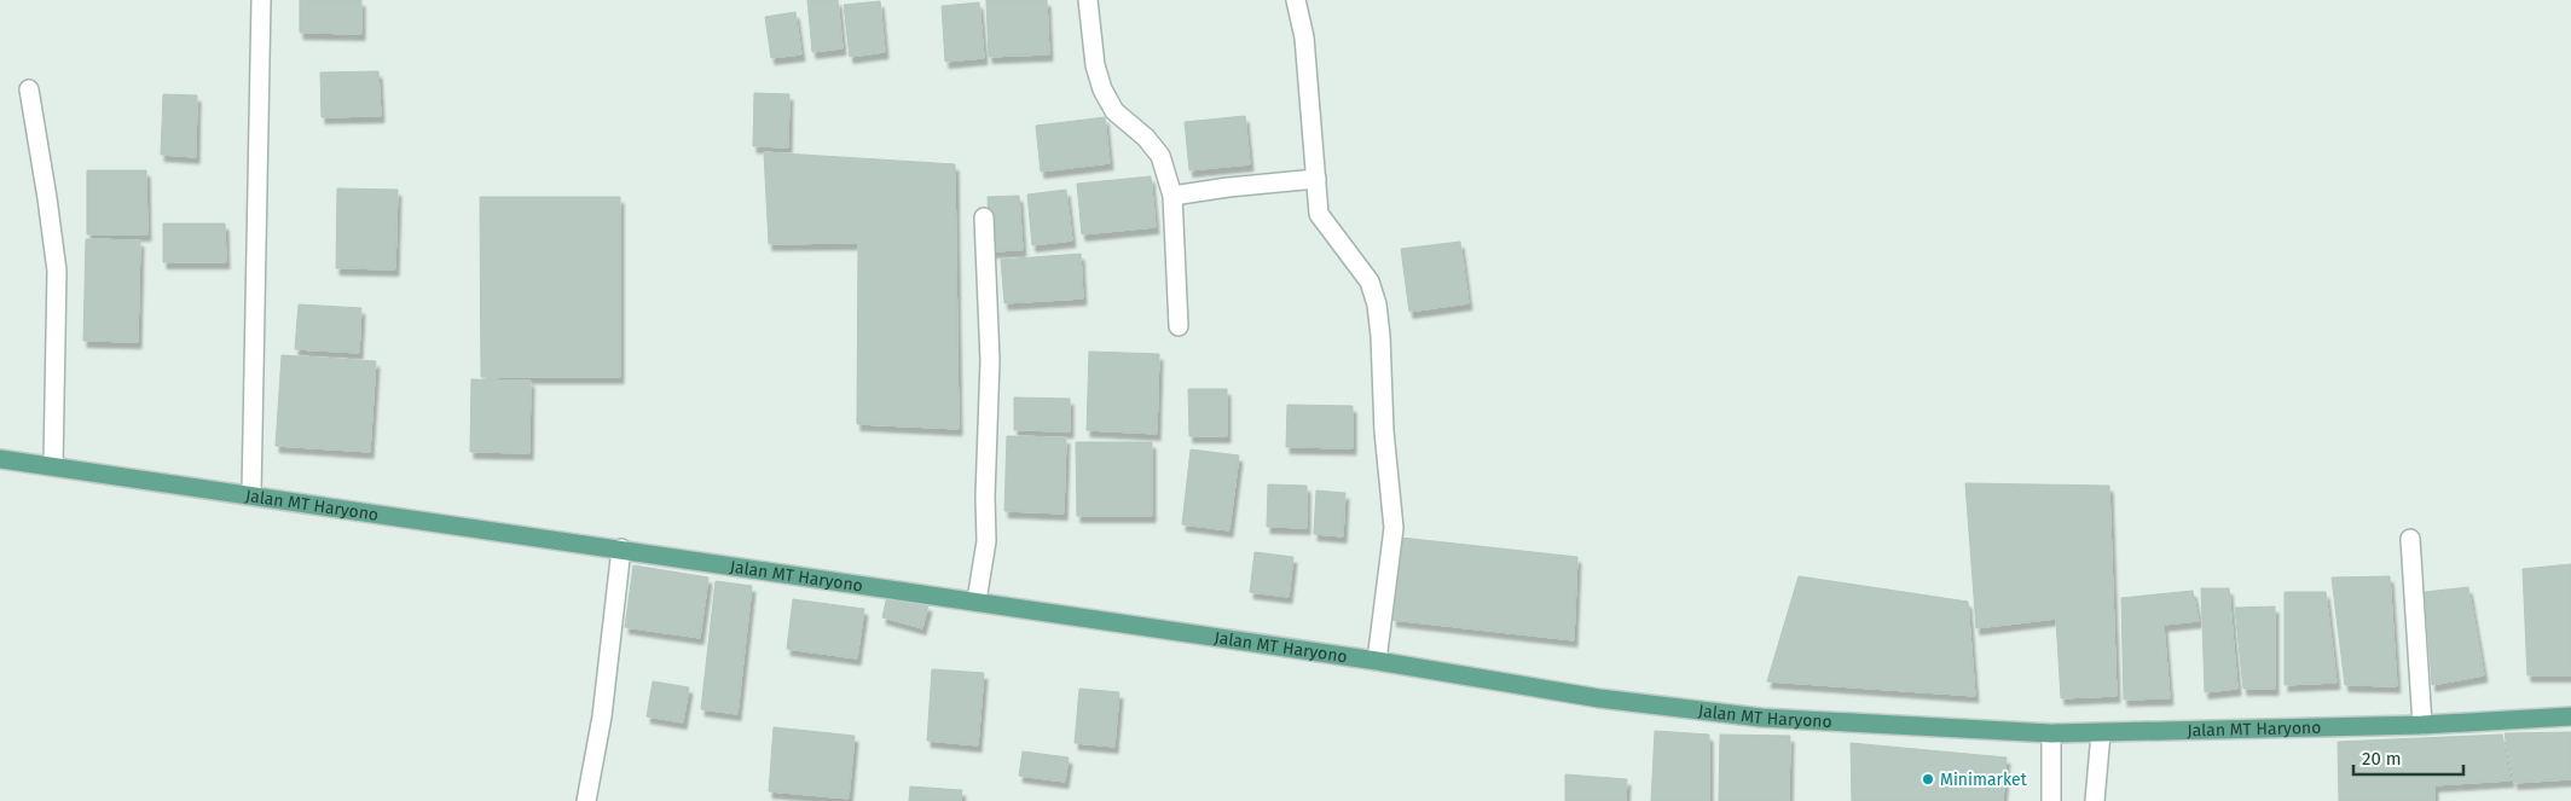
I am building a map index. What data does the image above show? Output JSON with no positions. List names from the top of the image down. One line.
{"streets":{"main road":["Jalan MT Haryono"]},"places":["Minimarket"],"scale_bar":"20 m"}
